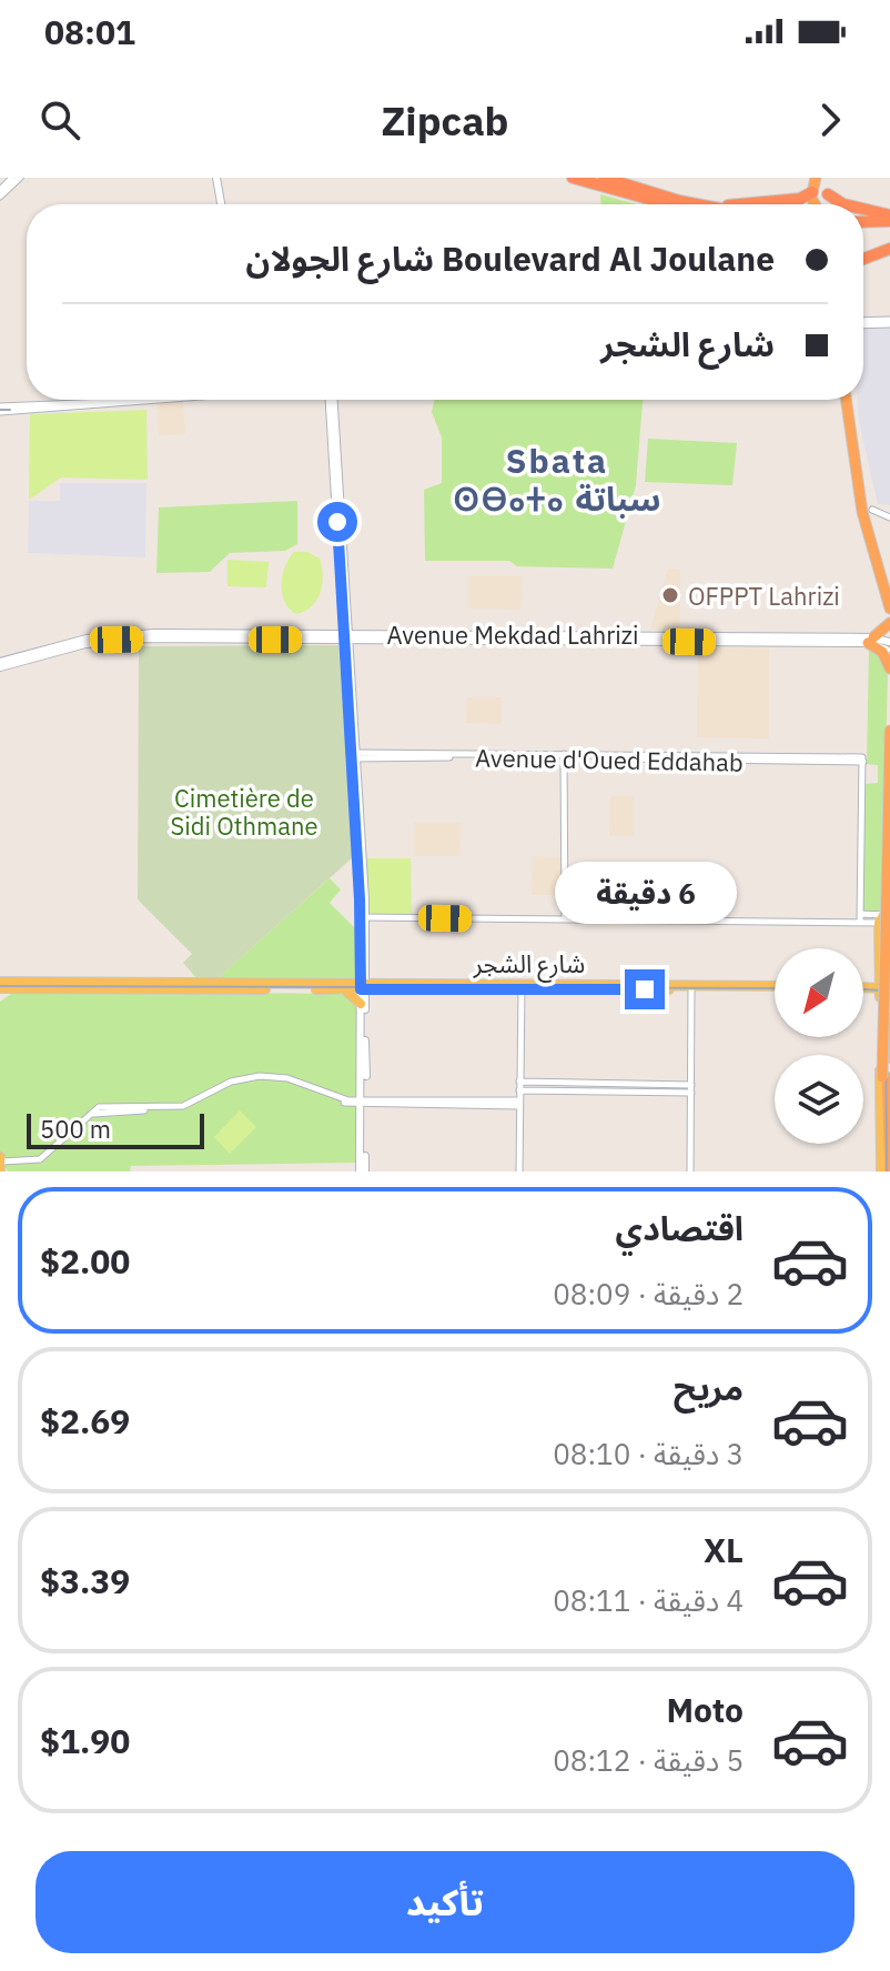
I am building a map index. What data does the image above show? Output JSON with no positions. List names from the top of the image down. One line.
{"streets":{"main road":["Avenue Mekdad Lahrizi","شارع الشجر"],"street":["Avenue d'Oued Eddahab"]},"districts":["Sbata ⵙⴱⴰⵜⴰ سباتة"],"parks":["Cimetière de Sidi Othmane"],"places":["OFPPT Lahrizi"],"scale_bar":"500 m","north":"bottom left","page":{"status":"08:01","header":"Zipcab","banner":["Boulevard Al Joulane شارع الجولان","شارع الشجر"],"bubble":"6 دقيقة","scale":"500 m","list":[{"name":"اقتصادي","note":"2 دقيقة · 08:09","value":"$2.00"},{"name":"مريح","note":"3 دقيقة · 08:10","value":"$2.69"},{"name":"XL","note":"4 دقيقة · 08:11","value":"$3.39"},{"name":"Moto","note":"5 دقيقة · 08:12","value":"$1.90"}],"buttons":"تأكيد"}}
